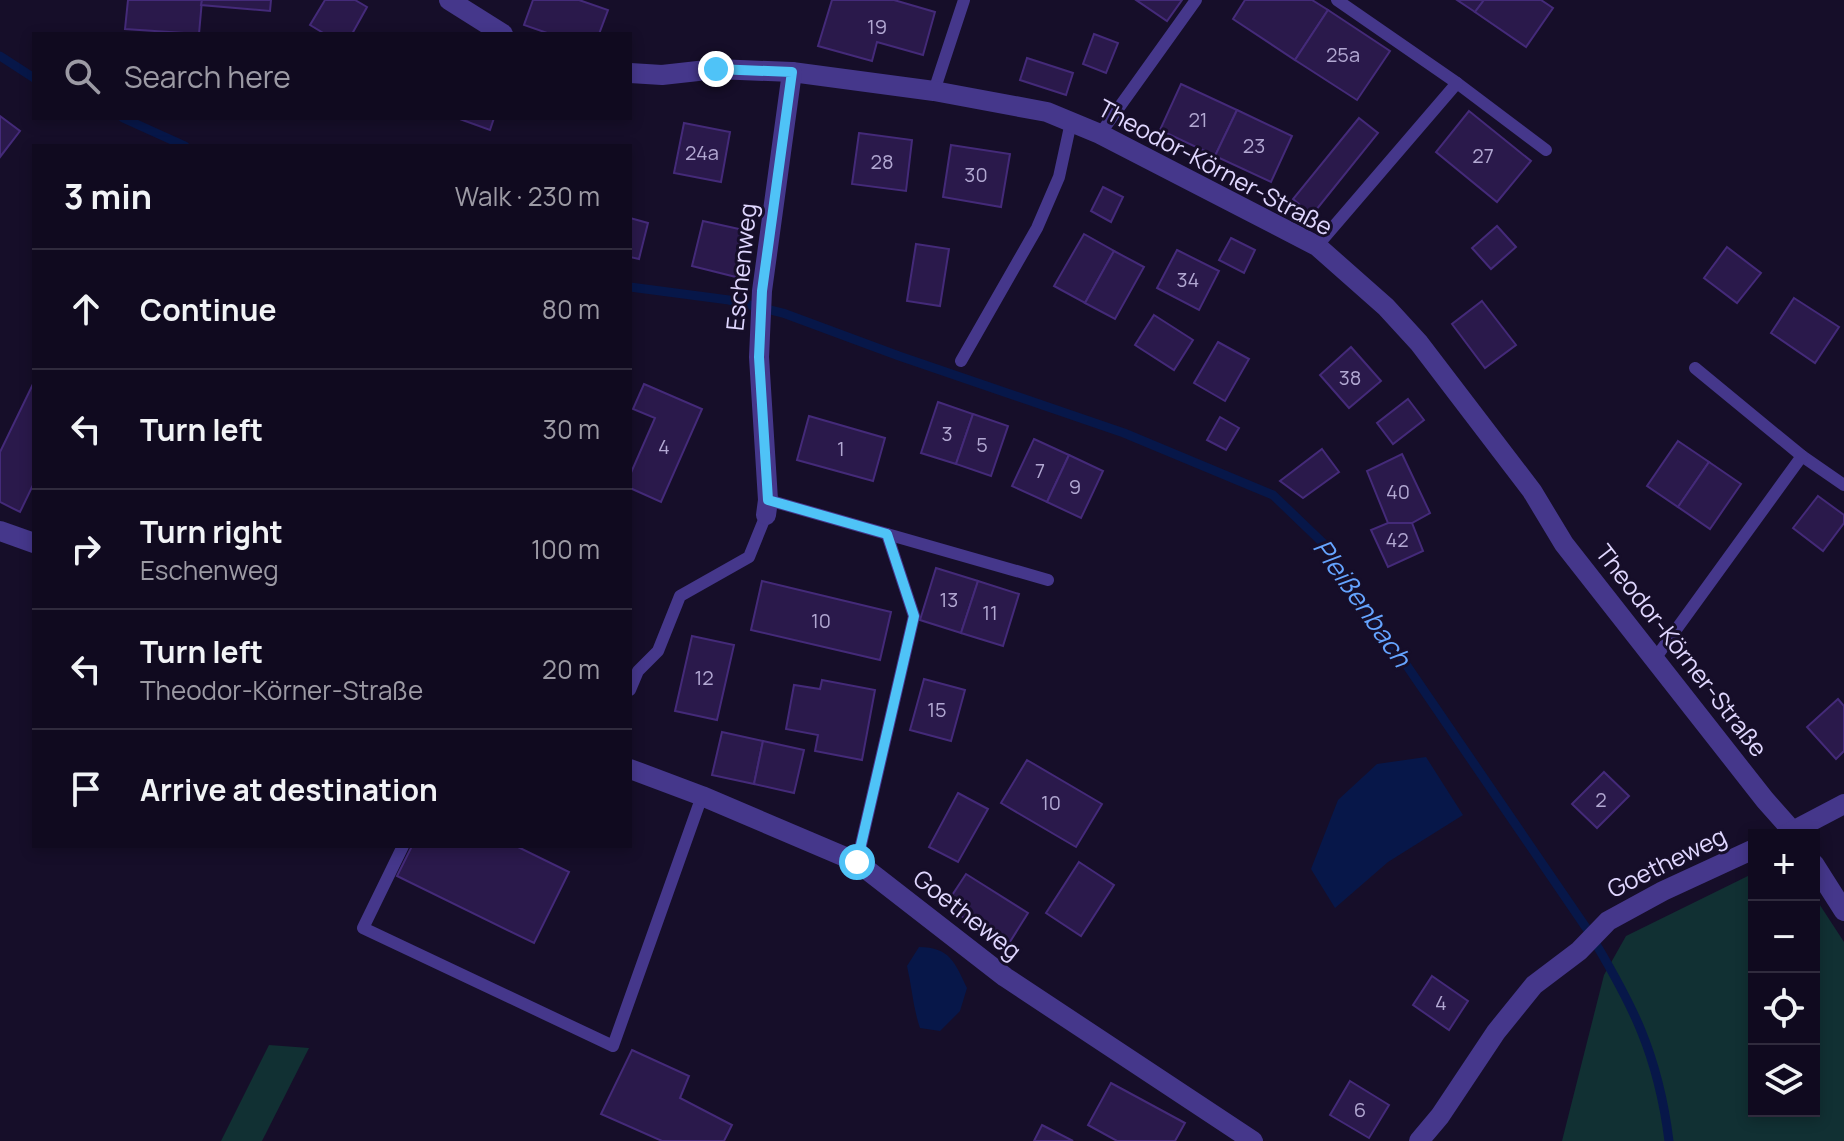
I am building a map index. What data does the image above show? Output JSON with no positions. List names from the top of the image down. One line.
{"streets":{"street":["Theodor-Körner-Straße","Eschenweg","Goetheweg"]},"crossings":[["Theodor-Körner-Straße","Eschenweg"]],"water":["Pleißenbach"],"house_numbers":["19","25a","21","23","24a","27","28","30","34","38","3","5","4","1","7","9","40","42","13","11","10","12","15","2","10","4","6"],"page":{"search":"Search here","heading":["3 min","Walk · 230 m"],"list":[["Continue","80 m"],["Turn left","30 m"],["Turn right","Eschenweg","100 m"],["Turn left","Theodor-Körner-Straße","20 m"],"Arrive at destination"],"map_buttons":["+","−"]}}
